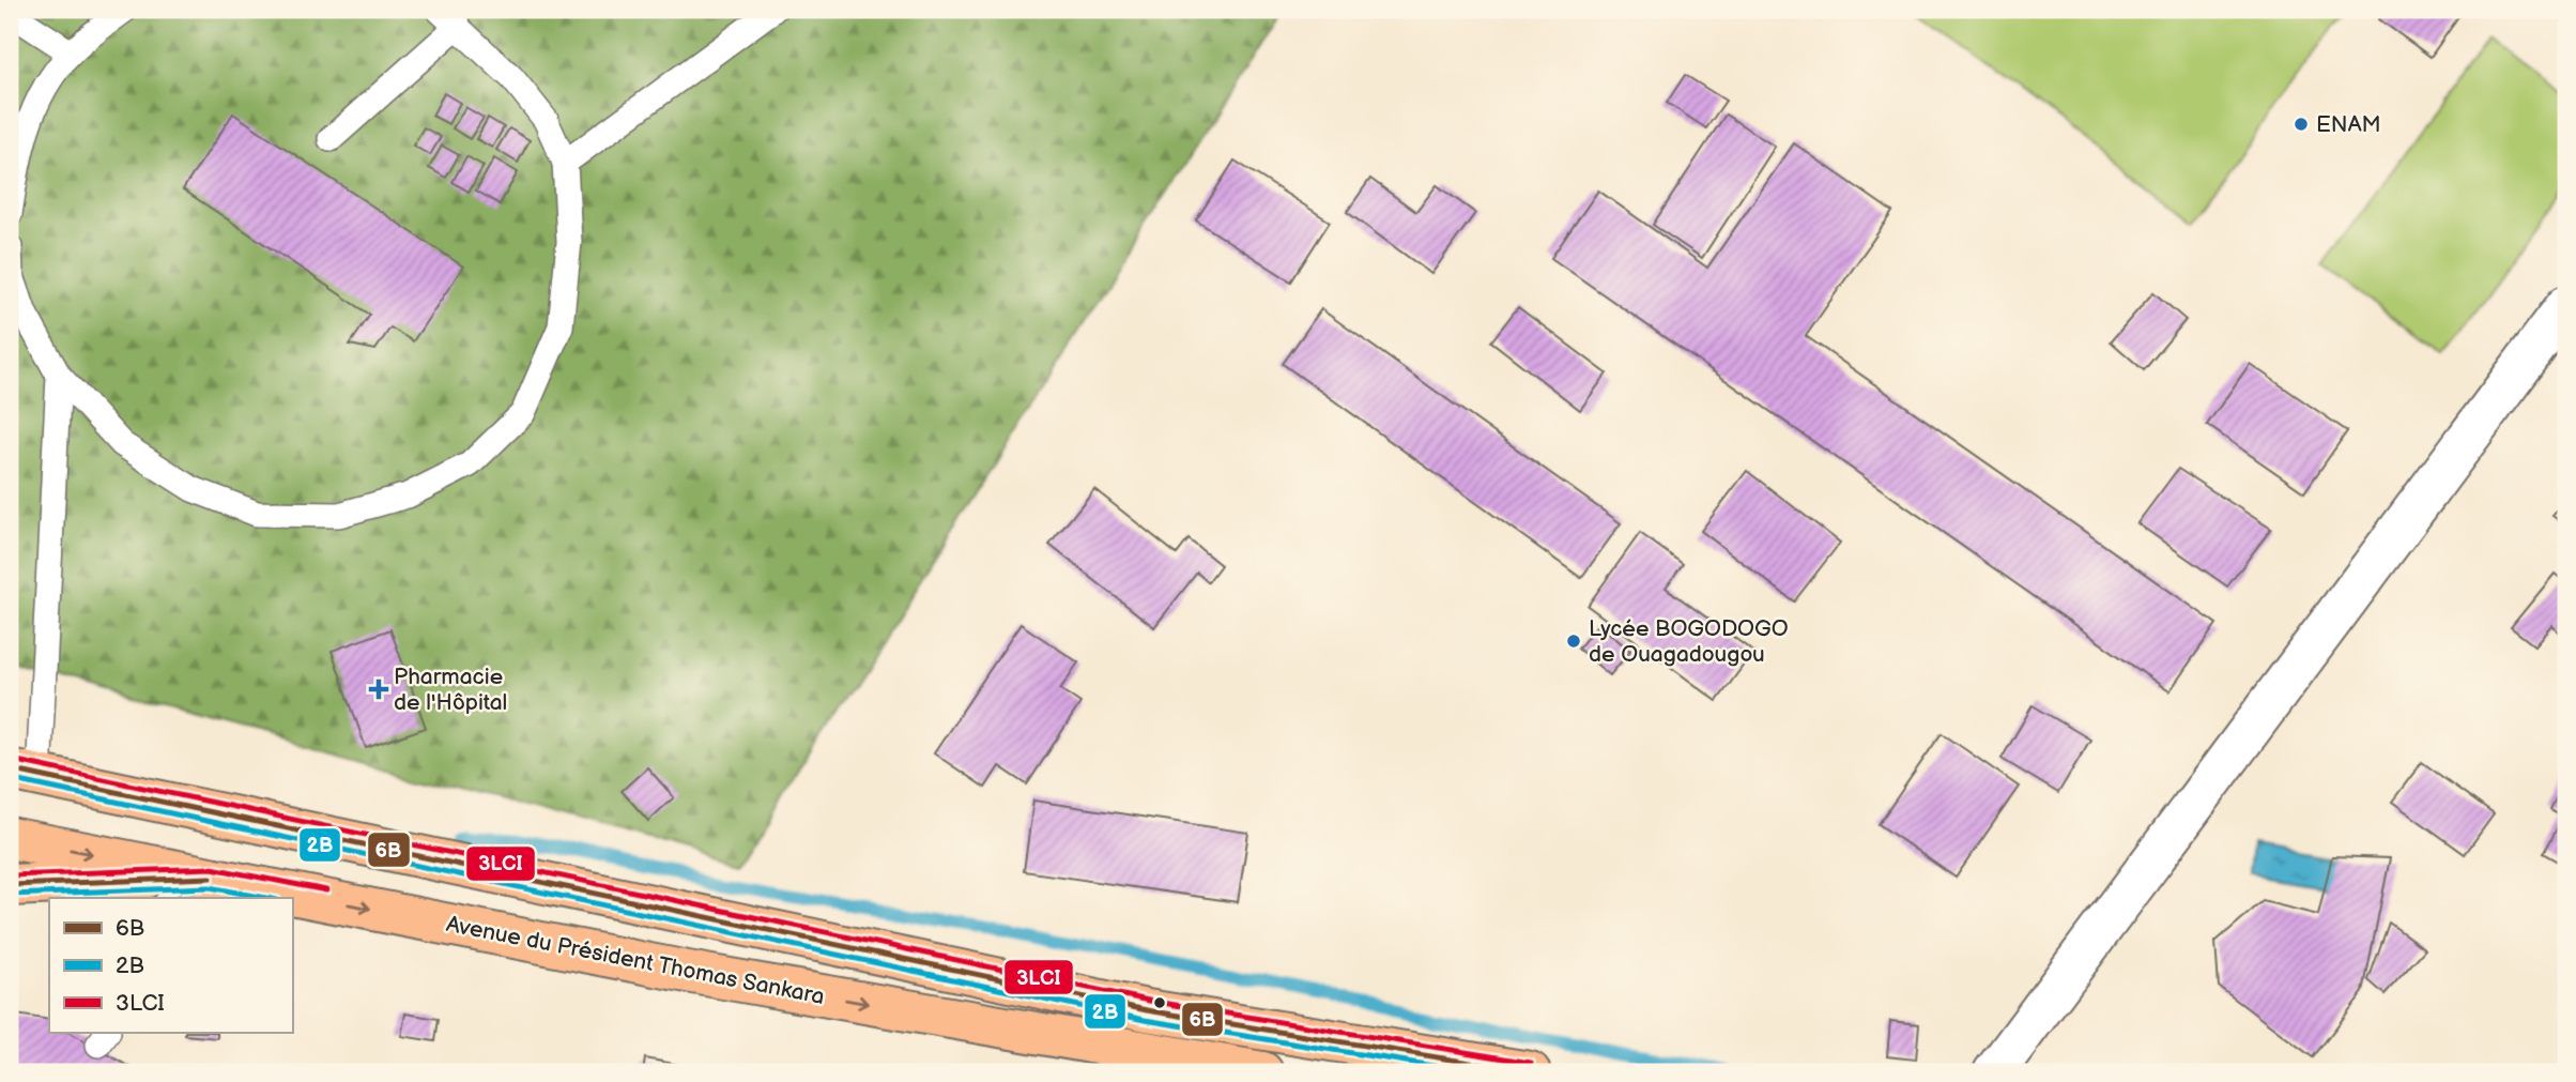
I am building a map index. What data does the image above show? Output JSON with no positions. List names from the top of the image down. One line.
{"streets":{"highway":["Avenue du Président Thomas Sankara"]},"places":{"other":["ENAM","Lycée BOGODOGO de Ouagadougou"],"health":["Pharmacie de l'Hôpital"]},"lines":["transit line 3LCI","transit line 6B","transit line 2B"],"legend":["6B","2B","3LCI"]}
